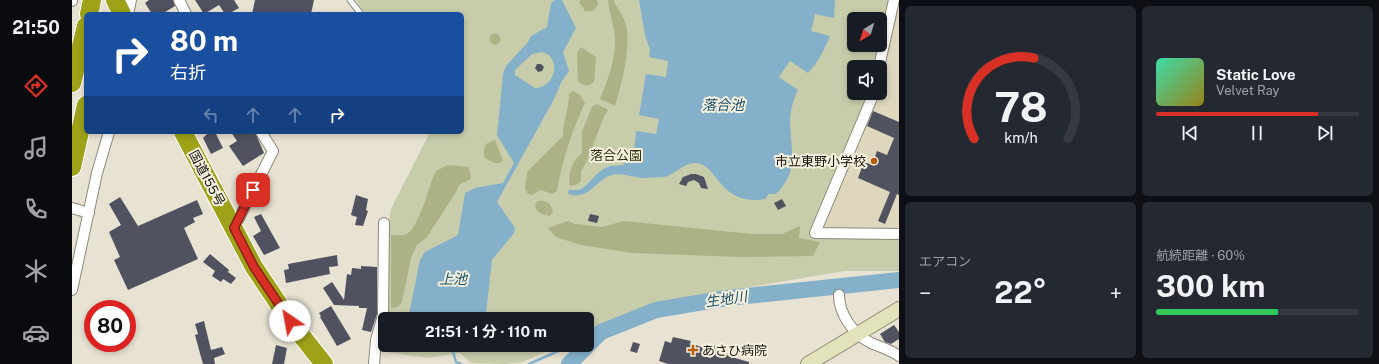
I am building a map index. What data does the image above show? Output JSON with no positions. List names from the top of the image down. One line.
{"streets":{"highway":["国道155号"]},"water":["落合池","上池","生地川"],"parks":["落合公園"],"places":{"other":["市立東野小学校"],"health":["あさひ病院"]},"north":"bottom left","page":{"tabs":"21:50","turn":["80 m","右折"],"song":["Static Love","Velvet Ray"],"tile":["エアコン",["航続距離 · 60%","300 km"]],"heat":["−","22°","+"],"limit":"80","trip":"21:51 · 1 分 · 110 m","gauge":["78","km/h"]}}
